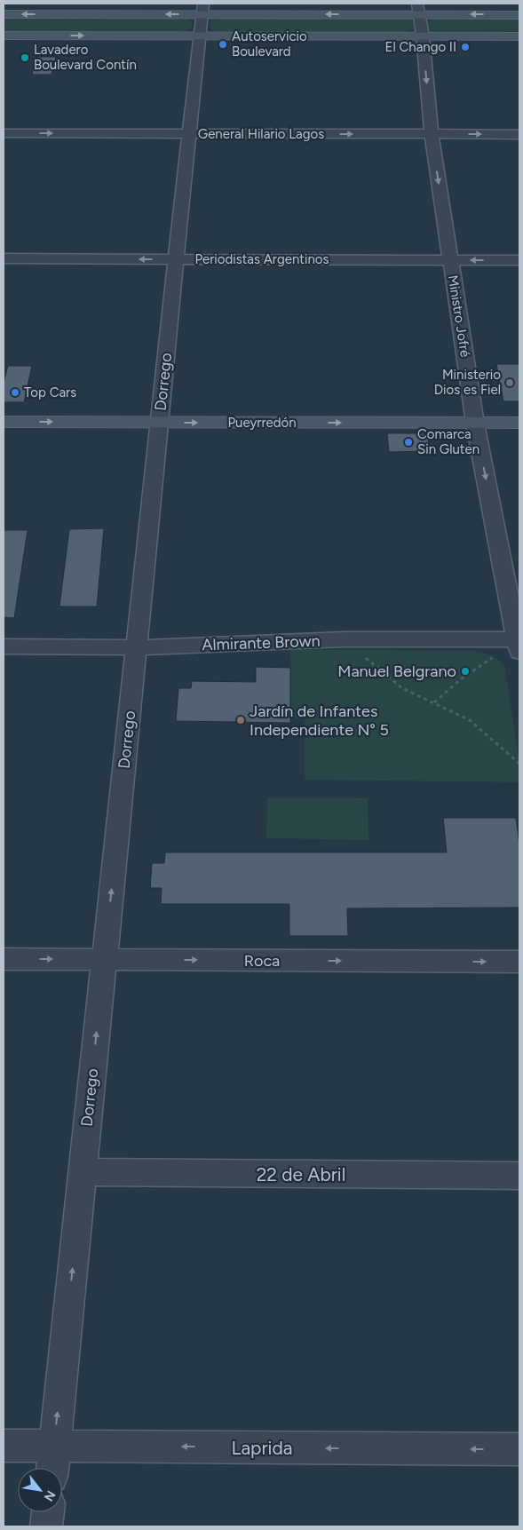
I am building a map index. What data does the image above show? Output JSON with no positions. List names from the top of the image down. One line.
{"streets":{"main road":["Pueyrredón"],"street":["General Hilario Lagos","Periodistas Argentinos","Ministro Jofré","Dorrego","Almirante Brown","Roca","22 de Abril","Laprida"]},"crossings":[["General Hilario Lagos","Ministro Jofré"],["General Hilario Lagos","Dorrego"],["Periodistas Argentinos","Ministro Jofré"],["Periodistas Argentinos","Dorrego"],["Ministro Jofré","Pueyrredón"],["Ministro Jofré","Almirante Brown"],["Dorrego","Pueyrredón"],["Dorrego","Almirante Brown"],["Dorrego","Roca"],["Dorrego","22 de Abril"],["Dorrego","Laprida"]],"one_way":["General Hilario Lagos","Periodistas Argentinos","Ministro Jofré","Dorrego","Pueyrredón","Roca","Laprida"],"places":["Autoservicio Boulevard","El Chango II","Lavadero Boulevard Contín","Ministerio Dios es Fiel","Top Cars","Comarca Sin Gluten","Manuel Belgrano","Jardín de Infantes Independiente N° 5"],"north":"bottom right"}
